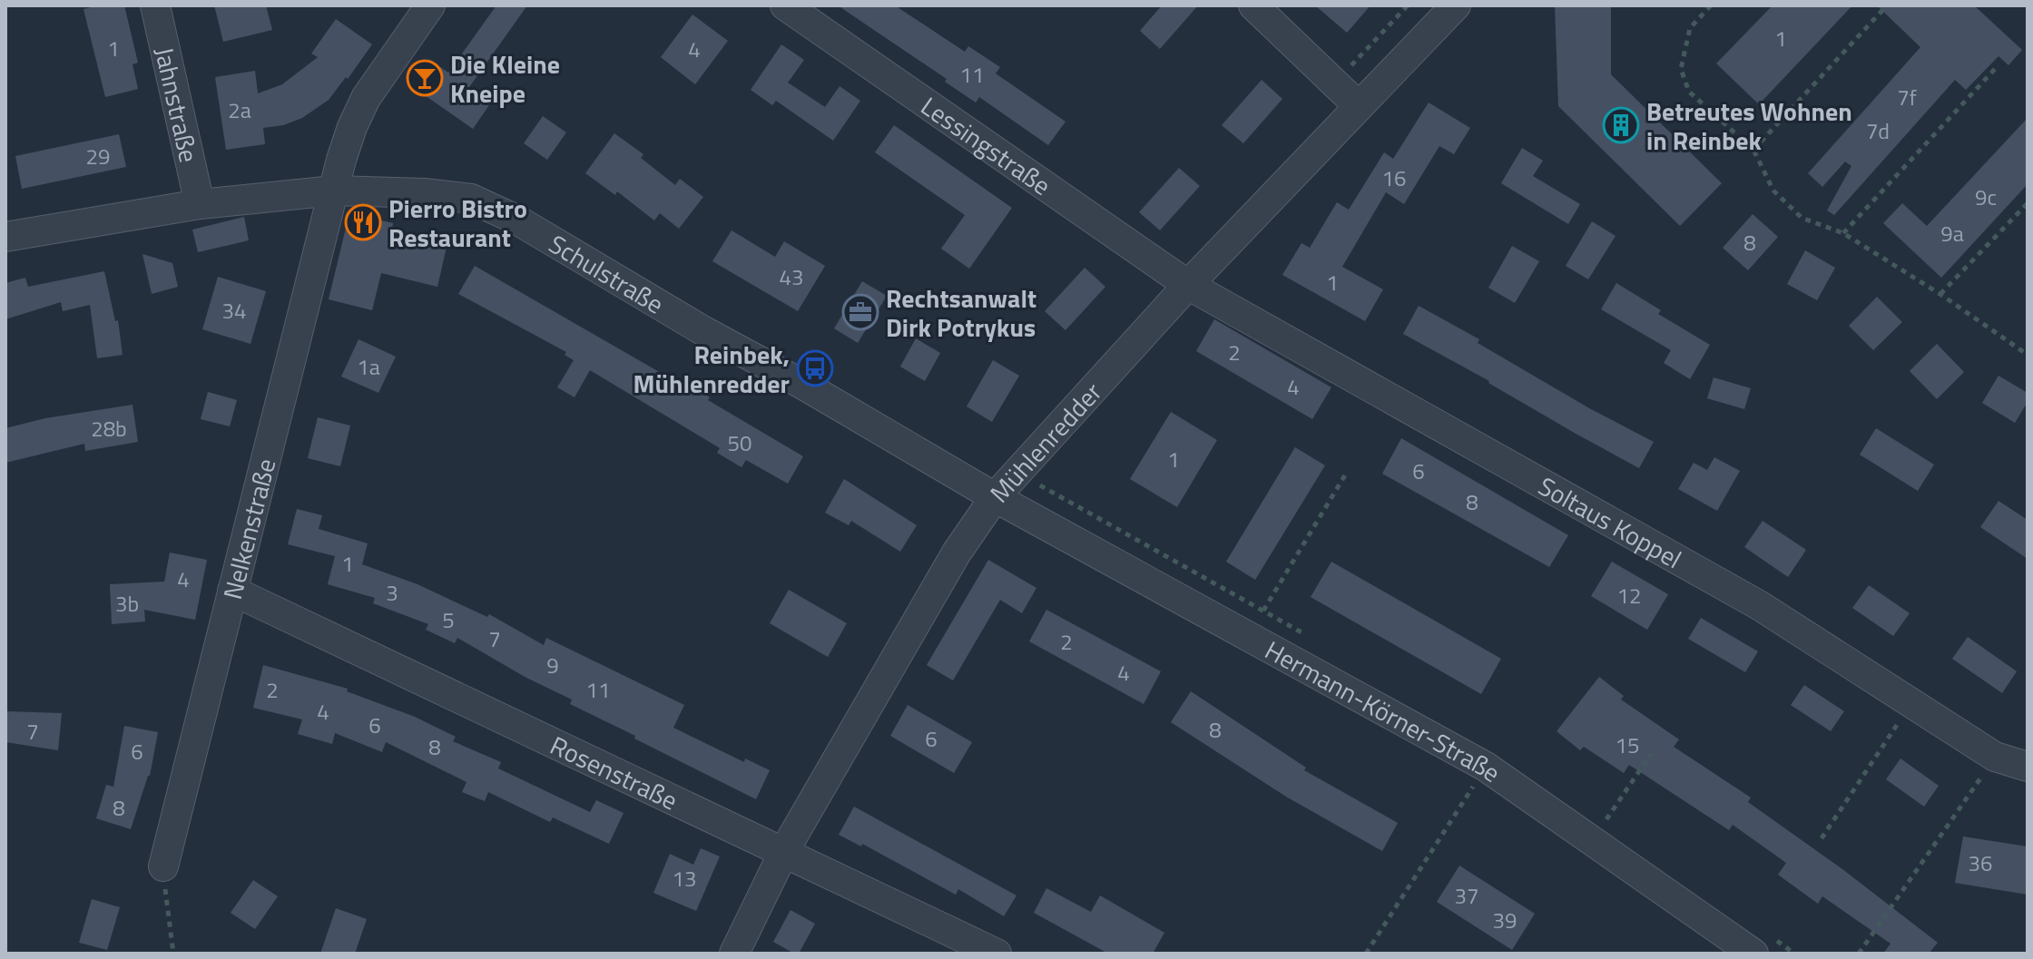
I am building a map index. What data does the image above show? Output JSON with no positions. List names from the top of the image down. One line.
{"streets":{"street":["Jahnstraße","Lessingstraße","Schulstraße","Mühlenredder","Soltaus Koppel","Nelkenstraße","Hermann-Körner-Straße","Rosenstraße"]},"crossings":[["Jahnstraße","Schulstraße"],["Lessingstraße","Mühlenredder"],["Lessingstraße","Soltaus Koppel"],["Schulstraße","Mühlenredder"],["Schulstraße","Nelkenstraße"],["Schulstraße","Hermann-Körner-Straße"],["Mühlenredder","Soltaus Koppel"],["Mühlenredder","Hermann-Körner-Straße"],["Mühlenredder","Rosenstraße"],["Nelkenstraße","Rosenstraße"]],"places":{"bar":["Die Kleine Kneipe"],"building":["Betreutes Wohnen in Reinbek"],"restaurant":["Pierro Bistro Restaurant"],"office":["Rechtsanwalt Dirk Potrykus"],"bus stop":["Reinbek, Mühlenredder"]},"house_numbers":["1","1","4","11","7f","2a","7d","29","16","9c","9a","8","43","1","34","2","1a","4","28b","50","1","6","8","1","4","3","12","3b","5","7","2","9","4","2","11","4","6","8","7","6","15","8","6","8","36","13","37","39"]}
